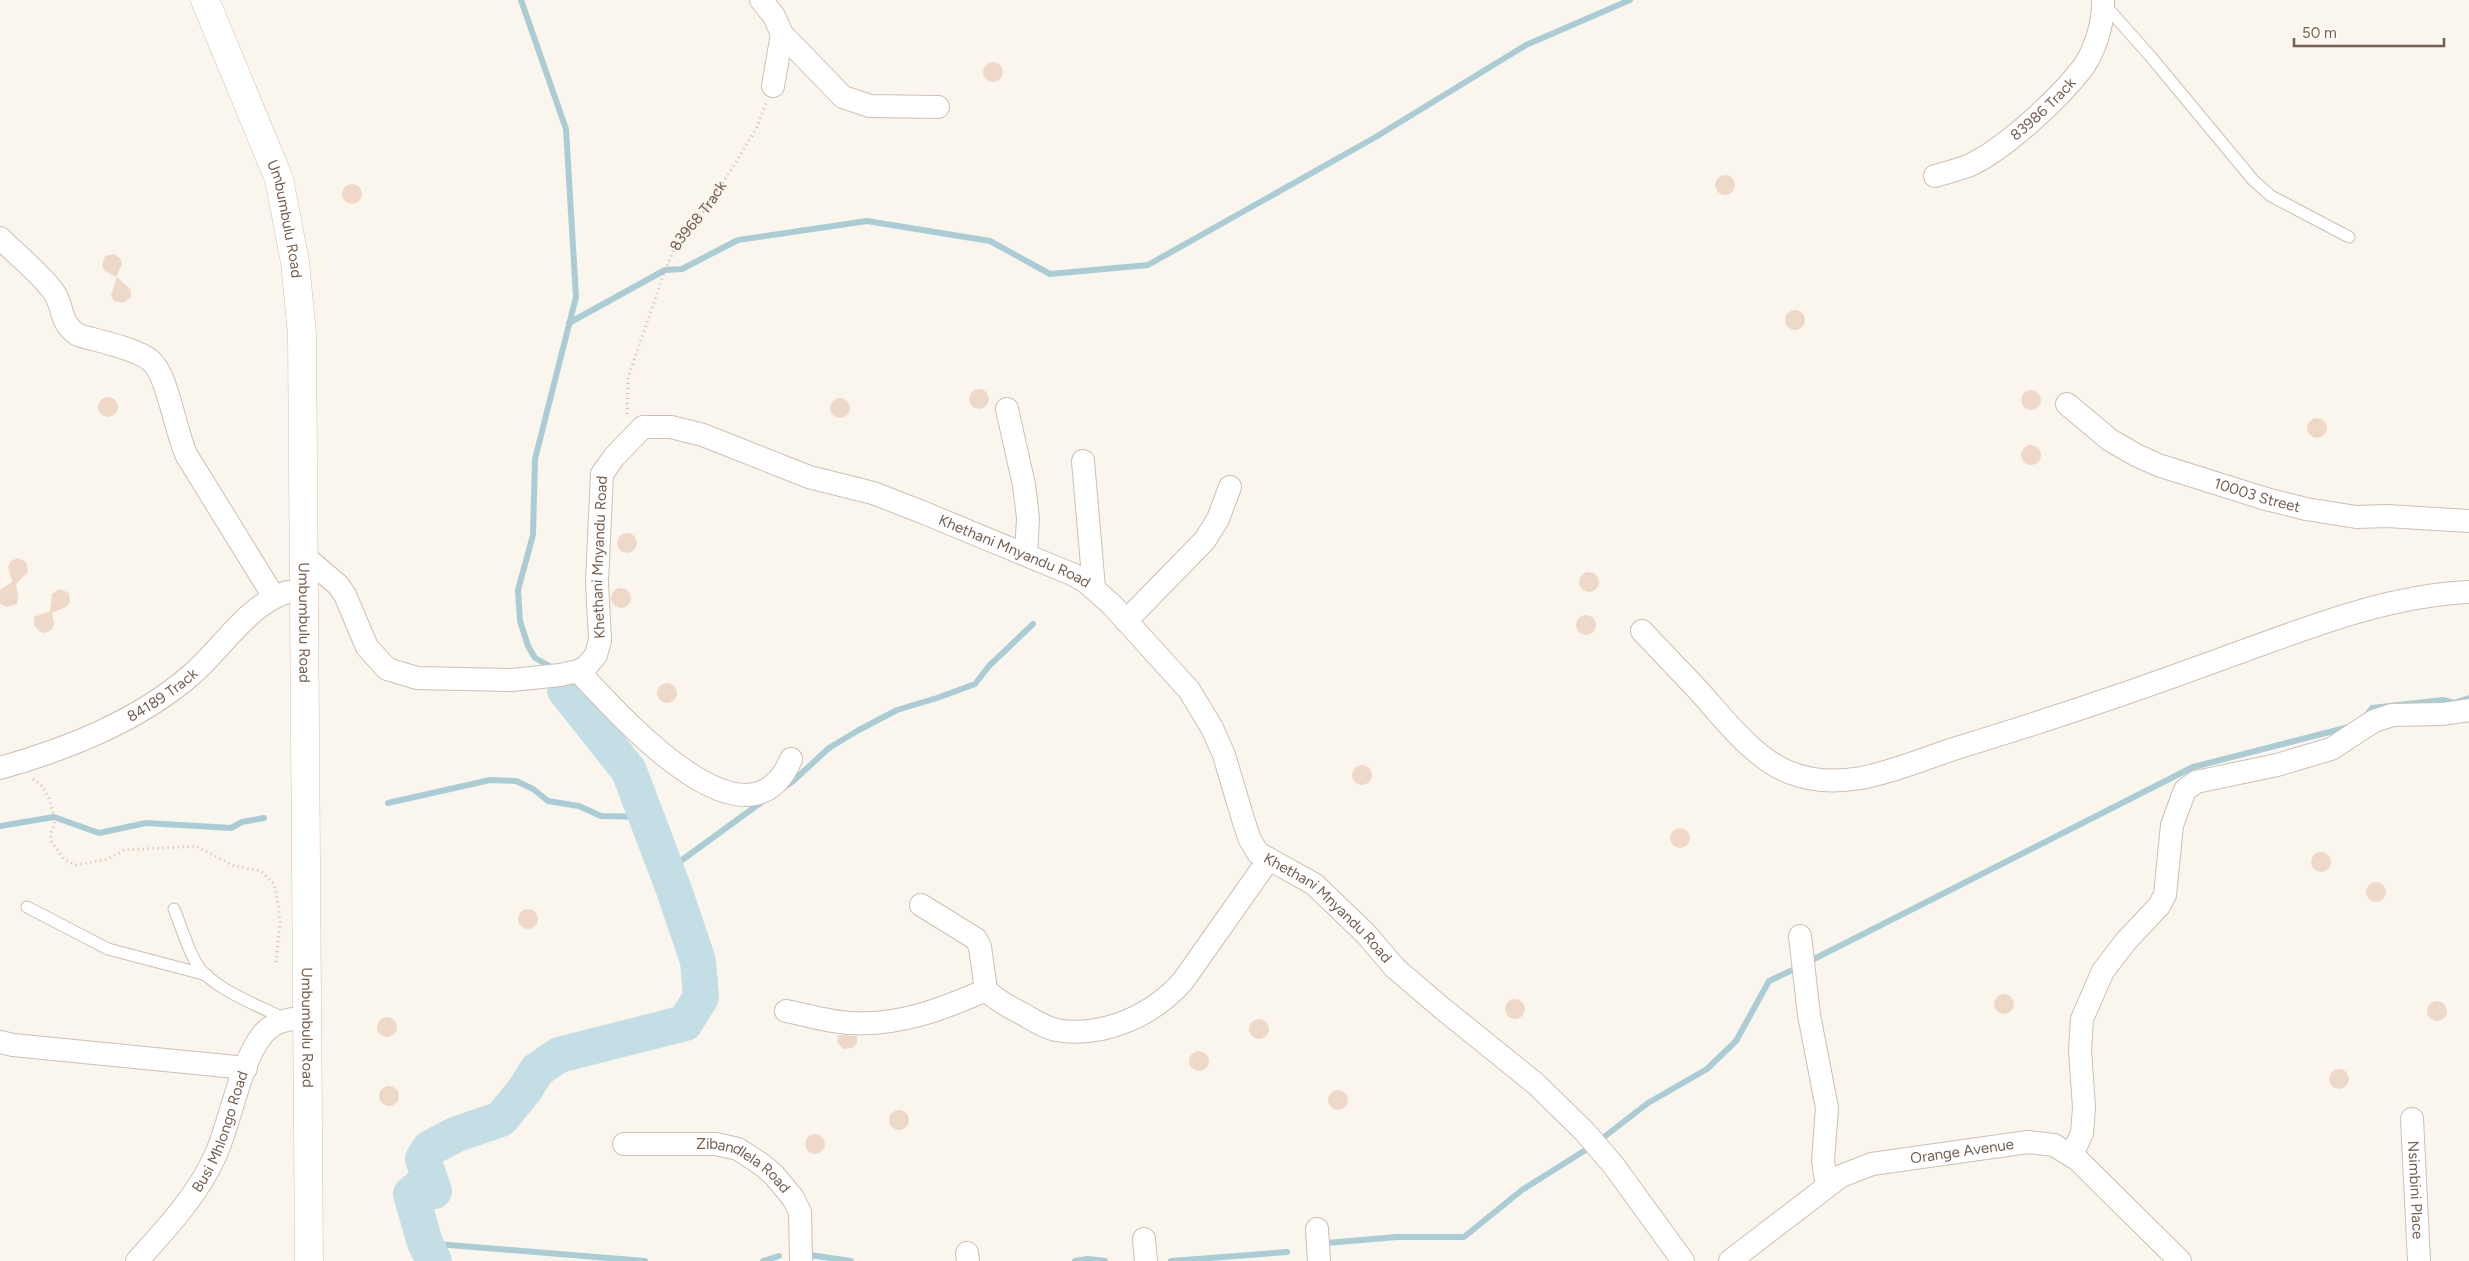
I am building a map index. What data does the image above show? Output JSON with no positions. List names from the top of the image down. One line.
{"streets":{"main road":["Umbumbulu Road"],"street":["83986 Track","10003 Street","Khethani Mnyandu Road","84189 Track","Busi Mhlongo Road","Orange Avenue","Zibandlela Road","Nsimbini Place"],"path":["83968 Track"]},"crossings":[["83968 Track","Khethani Mnyandu Road"],["Umbumbulu Road","84189 Track"],["Umbumbulu Road","Busi Mhlongo Road"]],"scale_bar":"50 m"}
